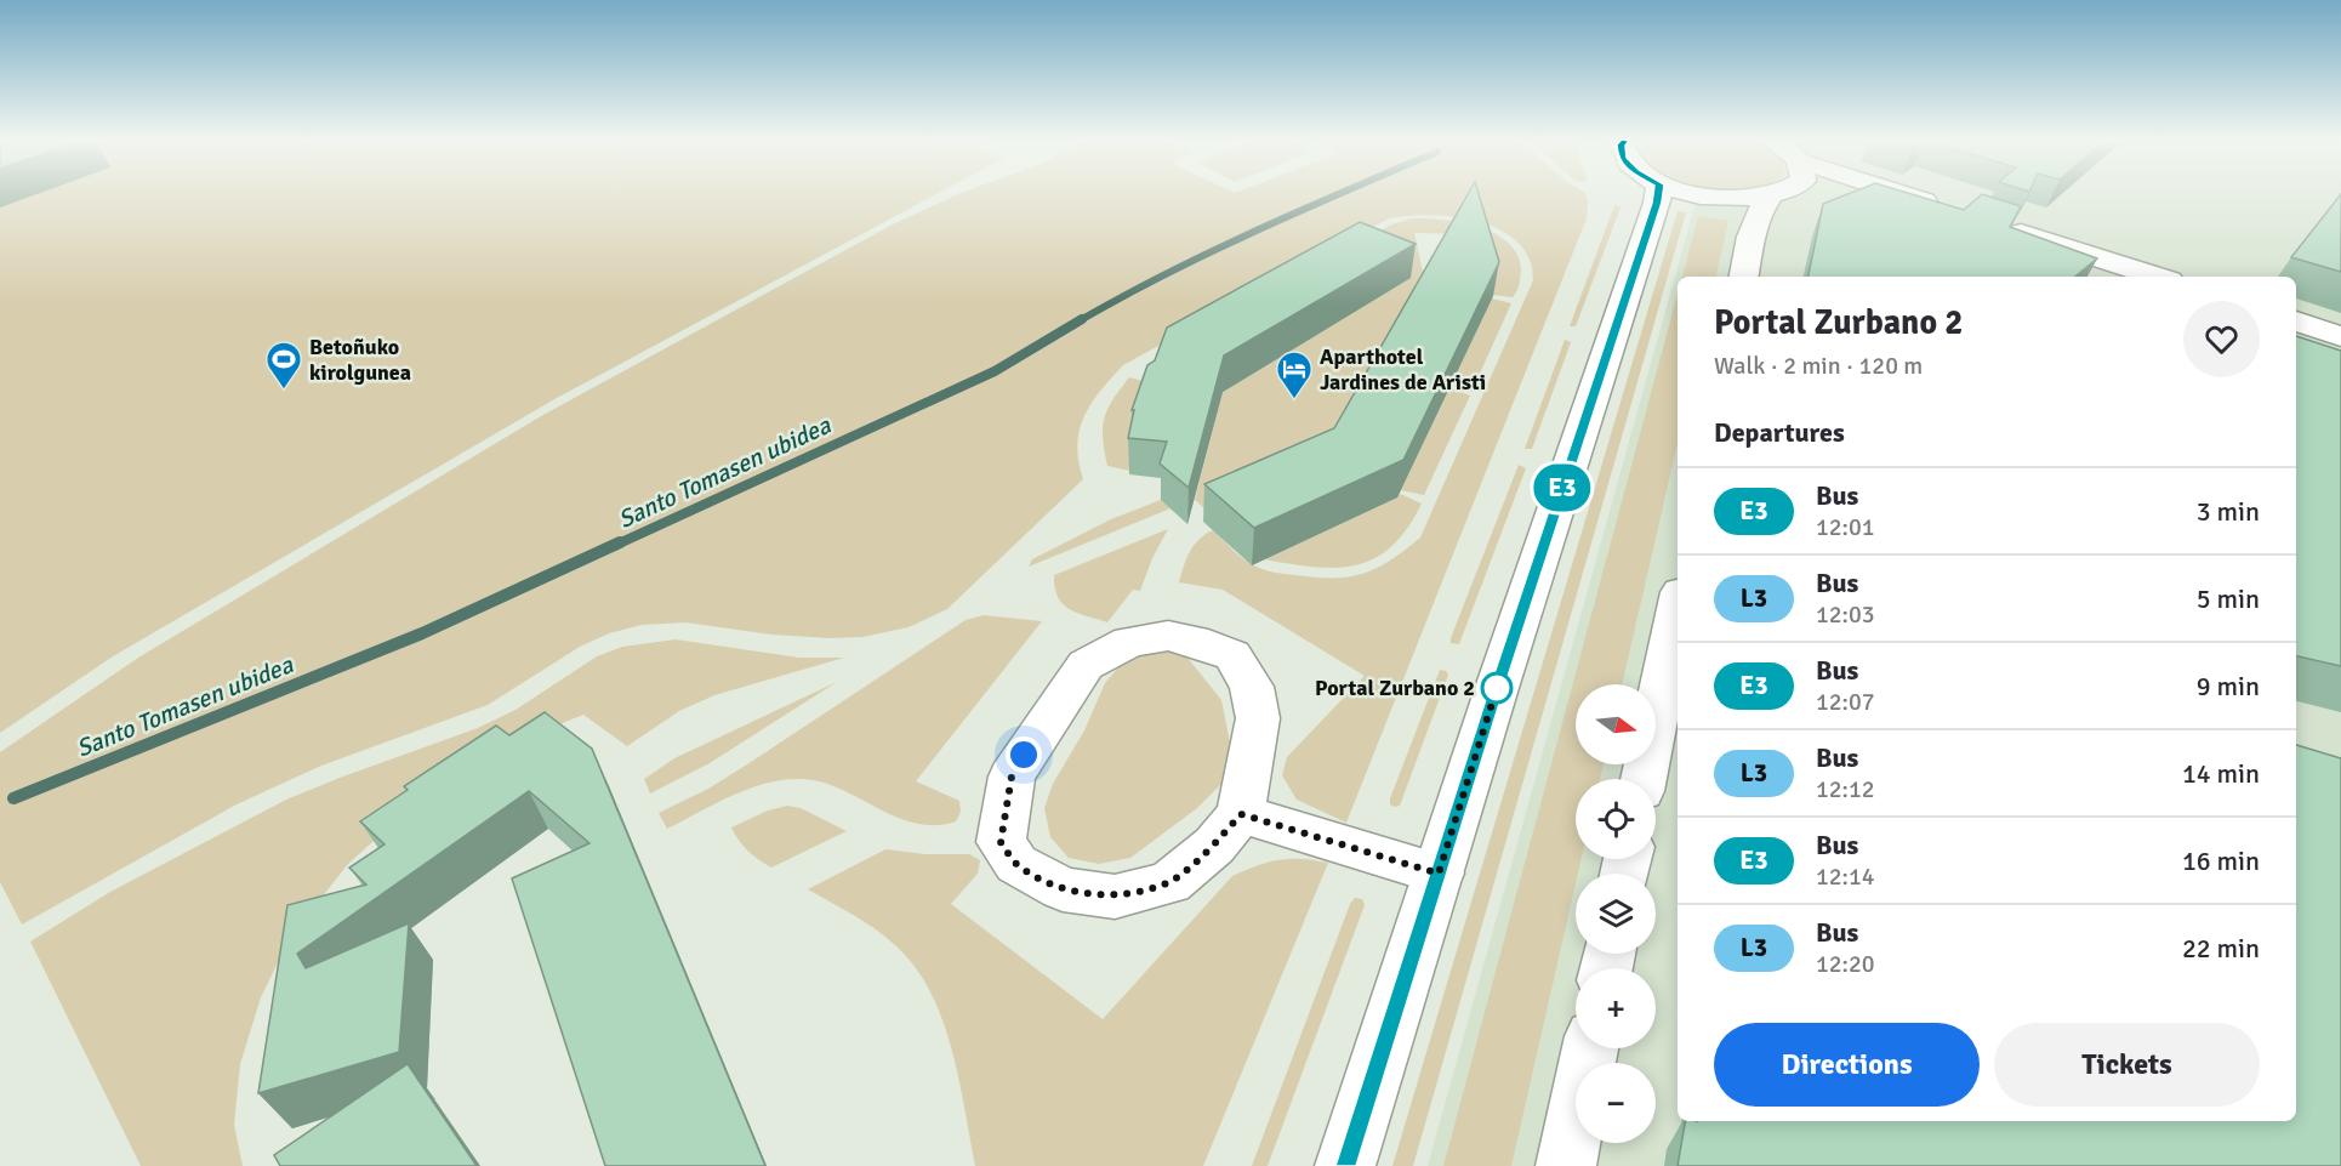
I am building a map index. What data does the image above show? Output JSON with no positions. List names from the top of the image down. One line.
{"water":["Santo Tomasen ubidea"],"places":{"sports":["Betoñuko kirolgunea"],"hotel":["Aparthotel Jardines de Aristi"],"other":["Portal Zurbano 2"]},"lines":["bus line E3"],"north":"right","page":{"on_map":"E3","heading":[["Portal Zurbano 2","Walk · 2 min · 120 m"],"Departures"],"list":[{"mark":"E3","name":"Bus","note":"12:01","value":"3 min"},{"mark":"L3","name":"Bus","note":"12:03","value":"5 min"},{"mark":"E3","name":"Bus","note":"12:07","value":"9 min"},{"mark":"L3","name":"Bus","note":"12:12","value":"14 min"},{"mark":"E3","name":"Bus","note":"12:14","value":"16 min"},{"mark":"L3","name":"Bus","note":"12:20","value":"22 min"}],"map_buttons":["+","−"],"buttons":["Directions","Tickets"]}}
